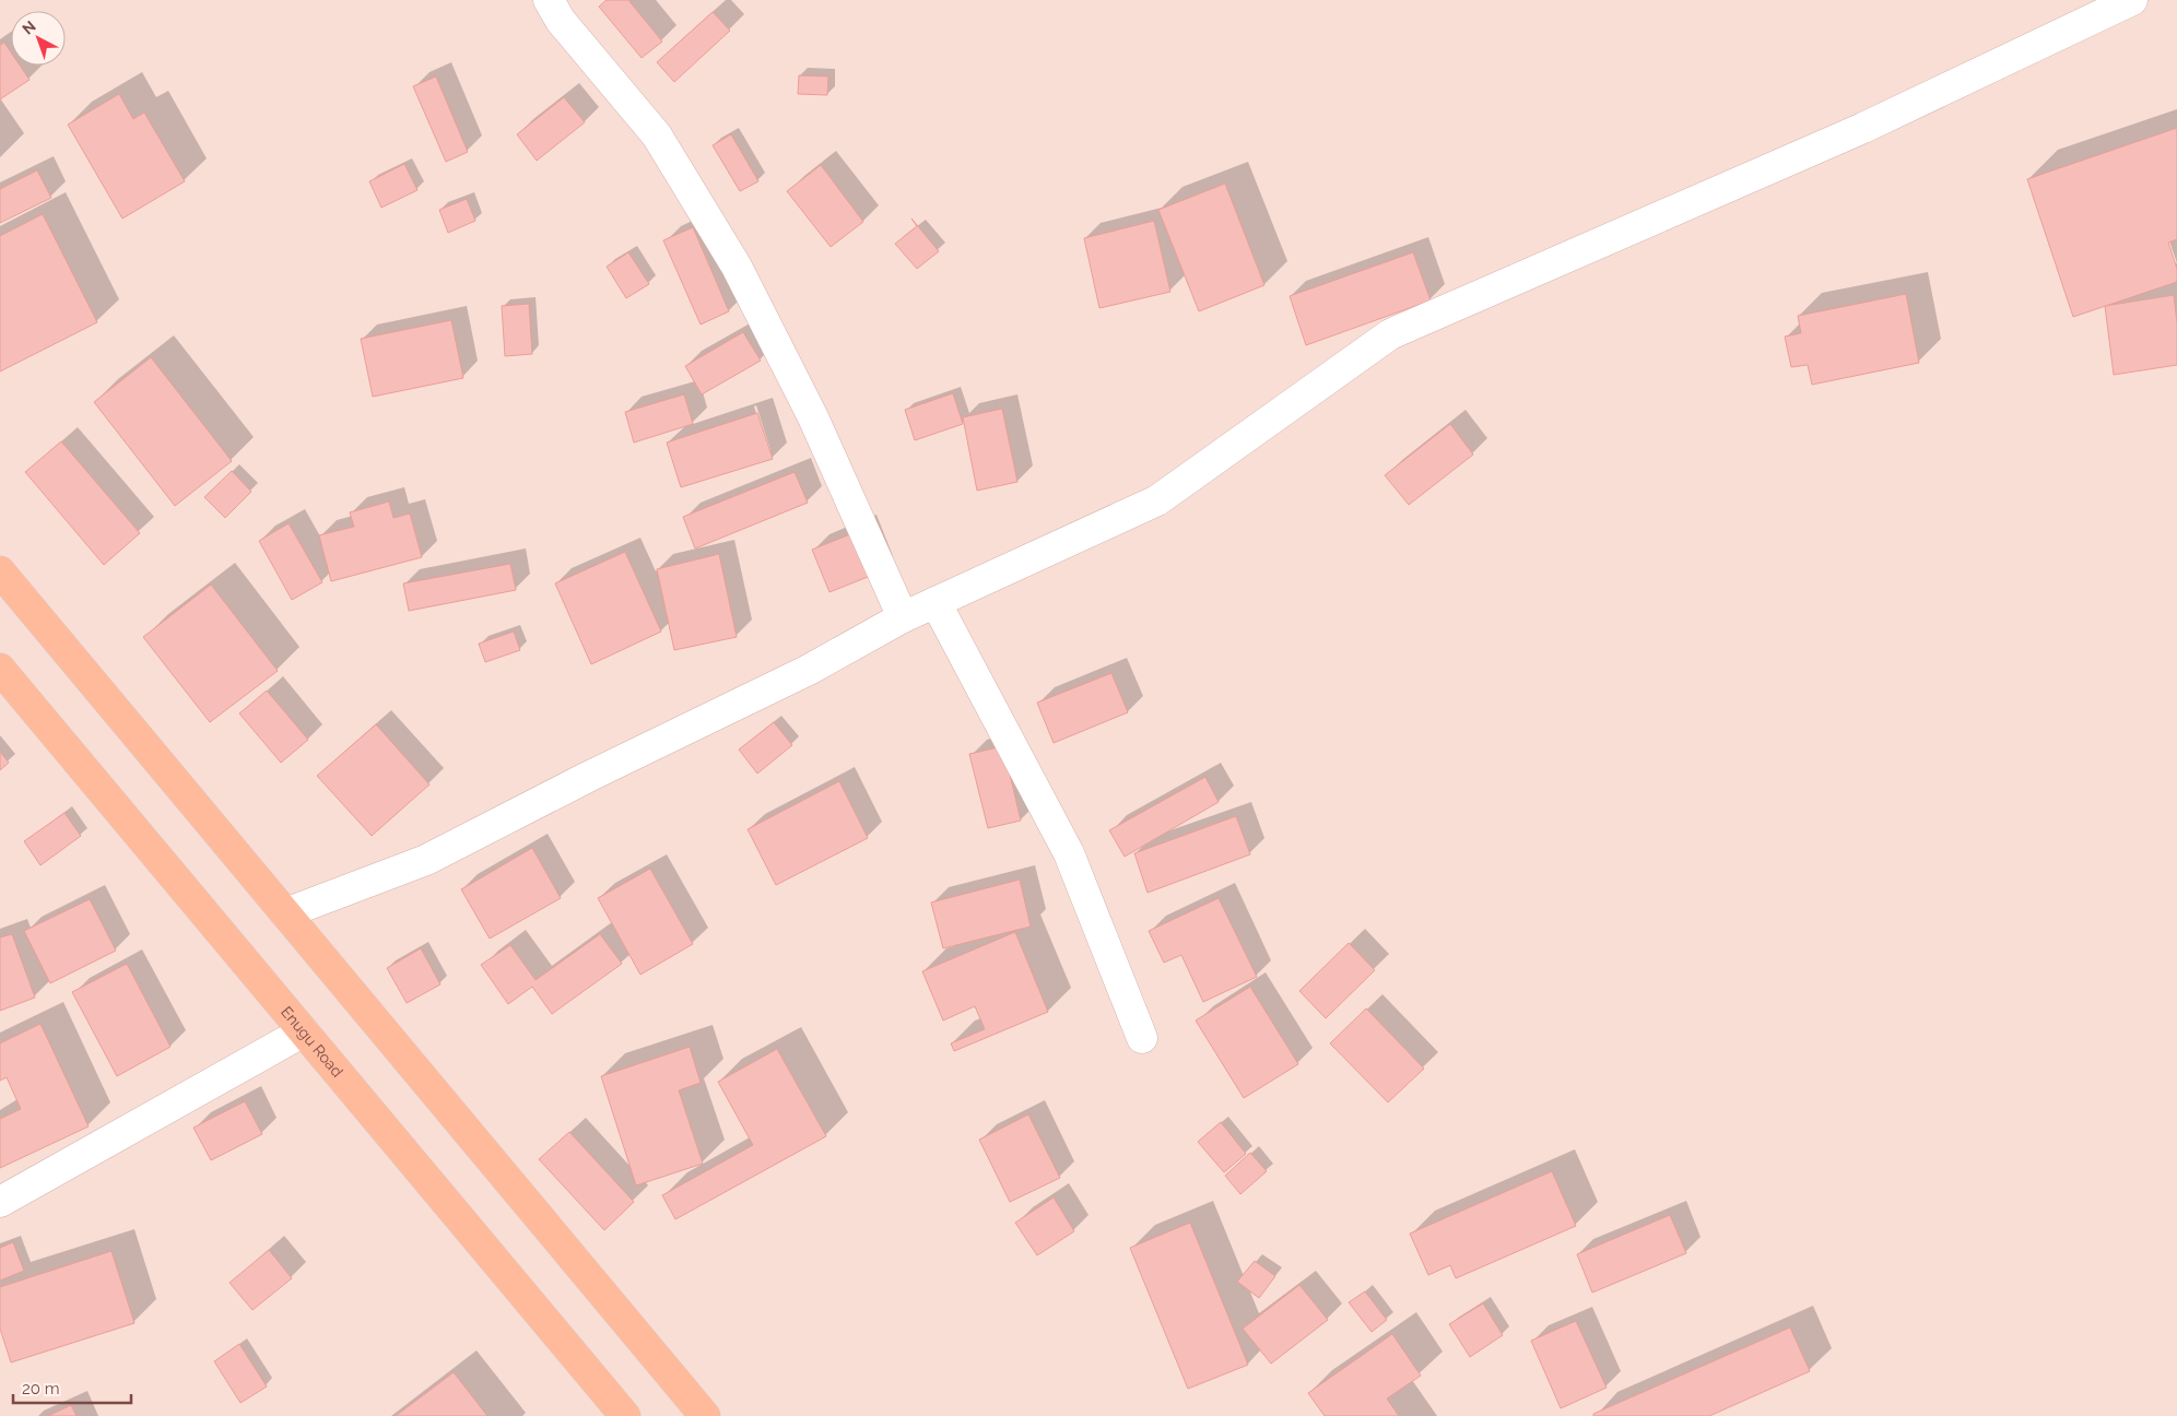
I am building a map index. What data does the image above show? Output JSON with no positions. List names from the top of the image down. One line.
{"streets":{"main road":["Enugu Road"]},"scale_bar":"20 m","north":"top left"}
